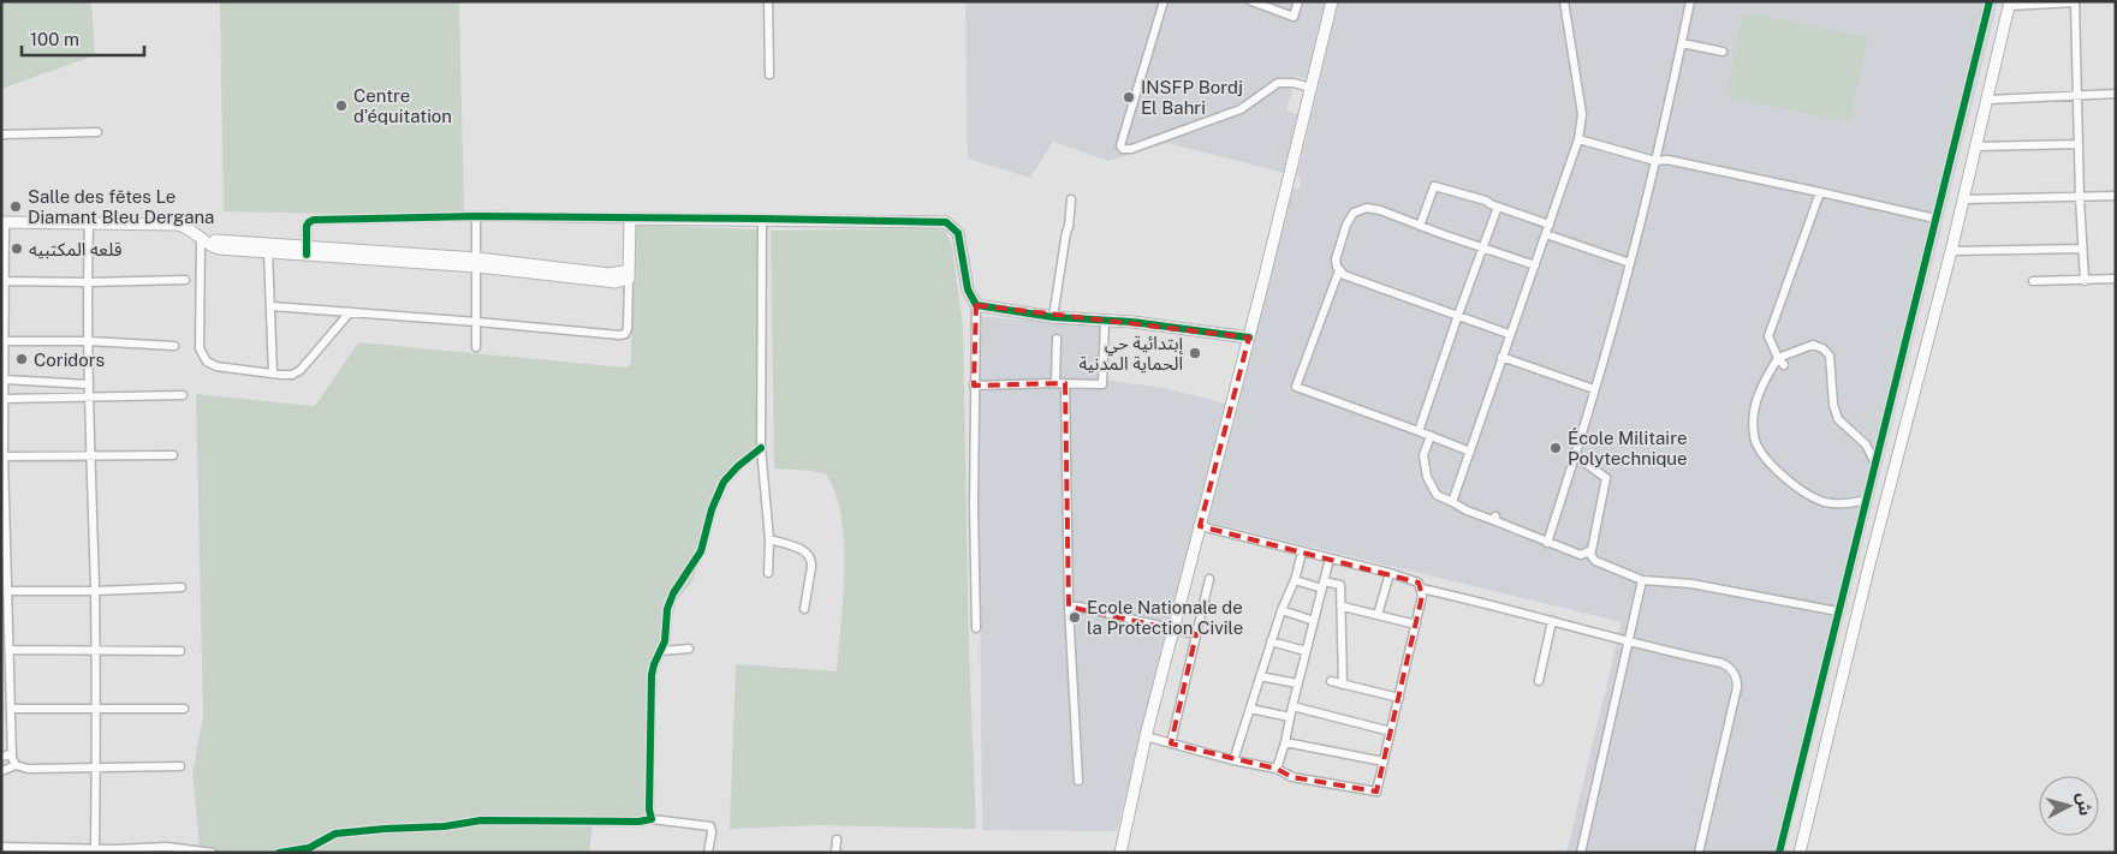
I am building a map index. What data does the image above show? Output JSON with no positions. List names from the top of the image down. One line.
{"places":["INSFP Bordj El Bahri","Centre d'équitation","Salle des fêtes Le Diamant Bleu Dergana","قلعه المكتبيه","إبتدائية حي الحماية المدنية","Coridors","École Militaire Polytechnique","Ecole Nationale de la Protection Civile"],"scale_bar":"100 m","north":"right"}
